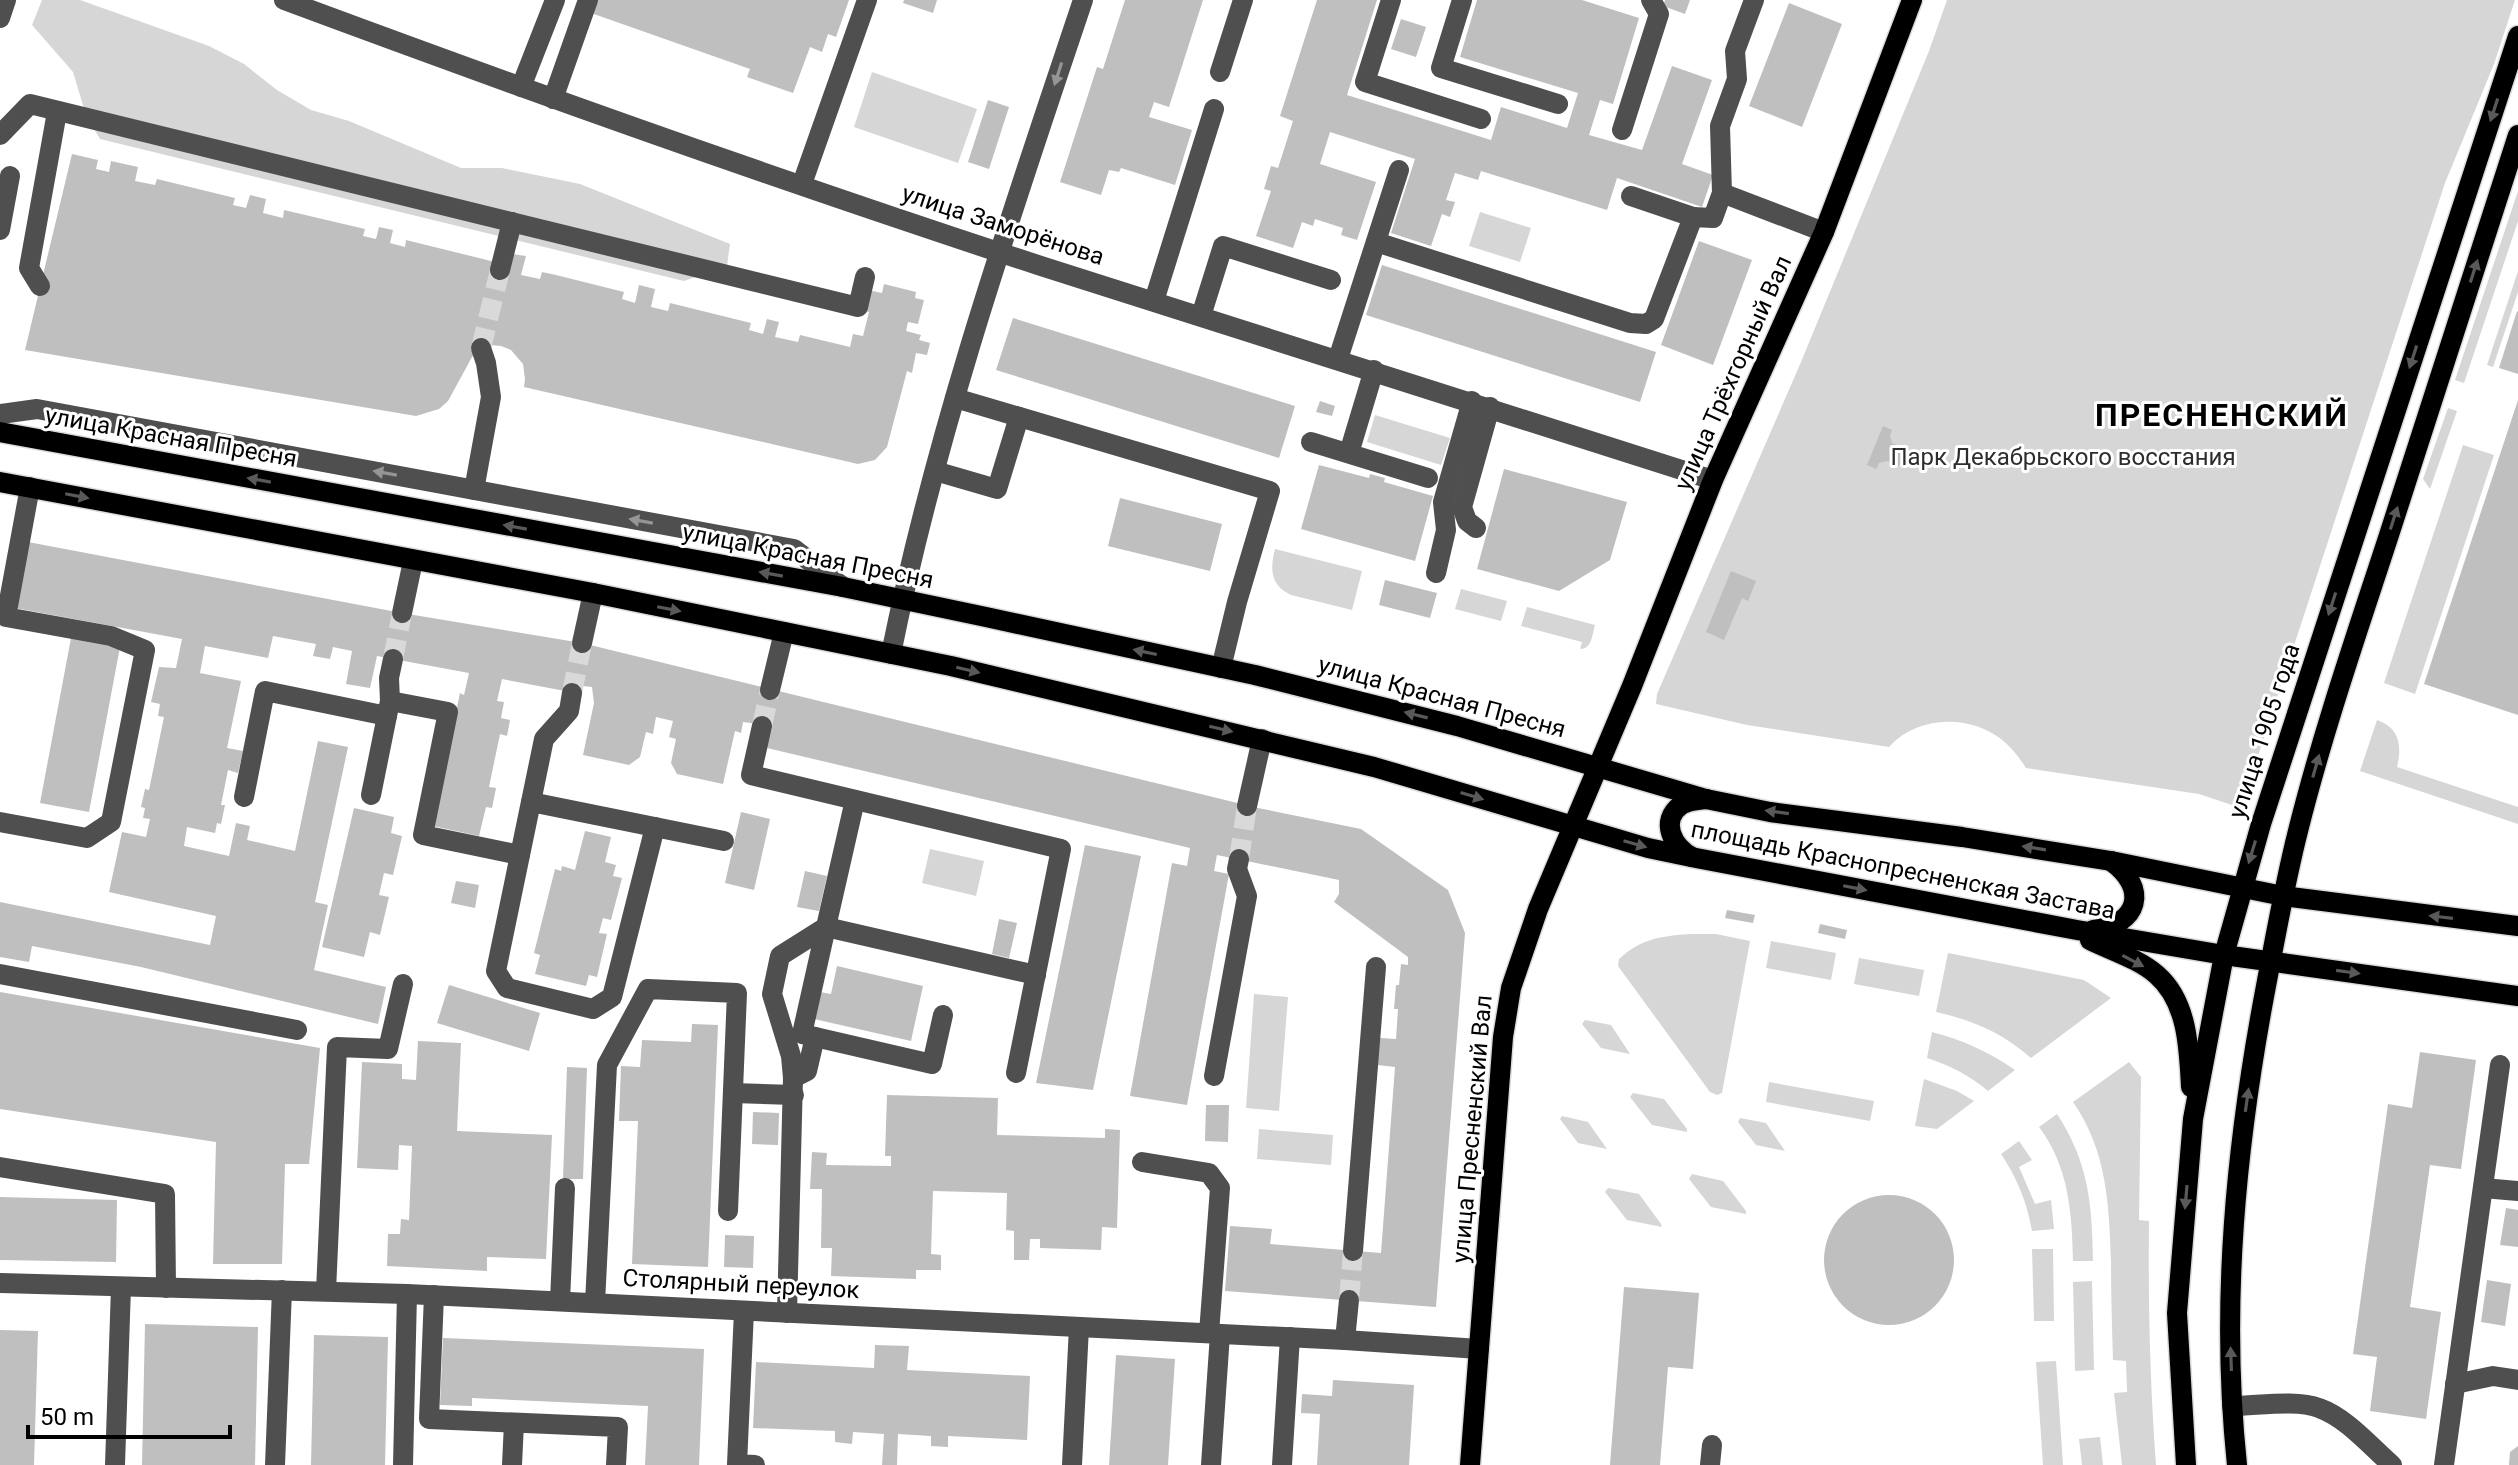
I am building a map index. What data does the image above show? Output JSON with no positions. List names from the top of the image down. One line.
{"streets":{"main road":["улица Трёхгорный Вал","улица Красная Пресня","улица 1905 года","площадь Краснопресненская Застава","улица Пресненский Вал"],"street":["улица Заморёнова","Столярный переулок"]},"crossings":[["улица Заморёнова","улица Трёхгорный Вал"],["улица Трёхгорный Вал","улица Красная Пресня"],["улица Трёхгорный Вал","площадь Краснопресненская Застава"],["улица Трёхгорный Вал","улица Пресненский Вал"],["улица Красная Пресня","площадь Краснопресненская Застава"],["улица Красная Пресня","улица Пресненский Вал"],["улица 1905 года","площадь Краснопресненская Застава"],["площадь Краснопресненская Застава","улица Пресненский Вал"],["улица Пресненский Вал","Столярный переулок"]],"districts":["ПРЕСНЕНСКИЙ"],"parks":["Парк Декабрьского восстания"],"scale_bar":"50 m"}
